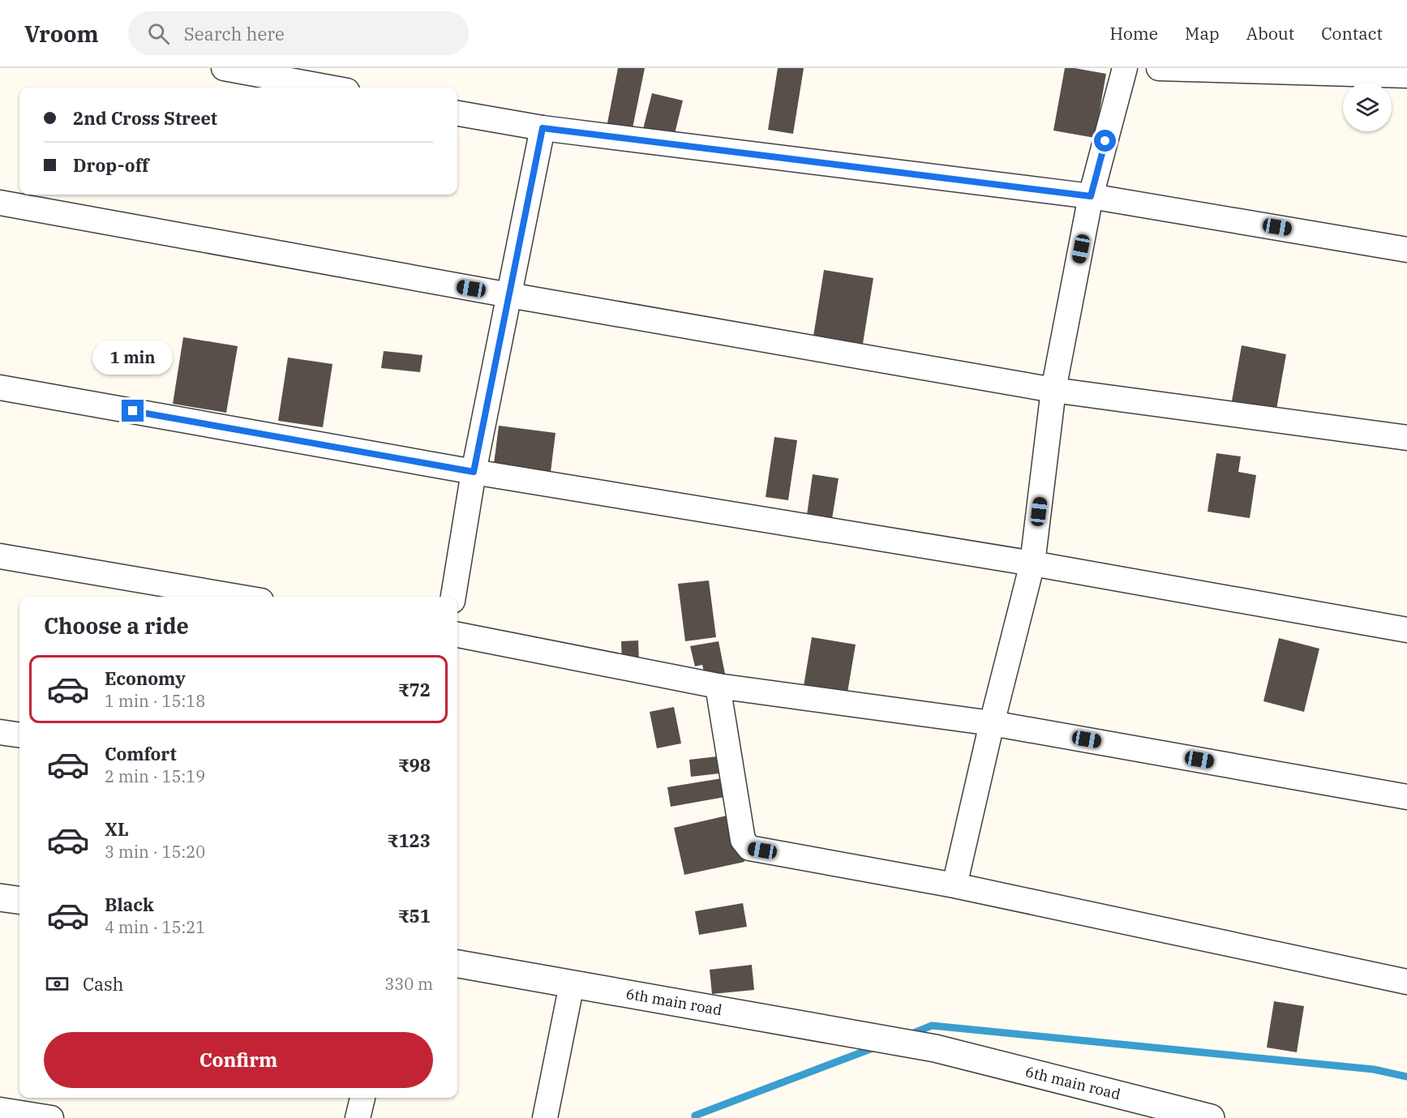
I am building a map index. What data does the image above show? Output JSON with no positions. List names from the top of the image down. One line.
{"streets":{"street":["6th main road"]},"page":{"header":"Vroom","search":"Search here","nav":["Home","Map","About","Contact"],"banner":["2nd Cross Street","Drop-off"],"bubble":"1 min","heading":"Choose a ride","list":[{"name":"Economy","note":"1 min · 15:18","value":"₹72"},{"name":"Comfort","note":"2 min · 15:19","value":"₹98"},{"name":"XL","note":"3 min · 15:20","value":"₹123"},{"name":"Black","note":"4 min · 15:21","value":"₹51"}],"pay":["Cash","330 m"],"buttons":"Confirm"}}
